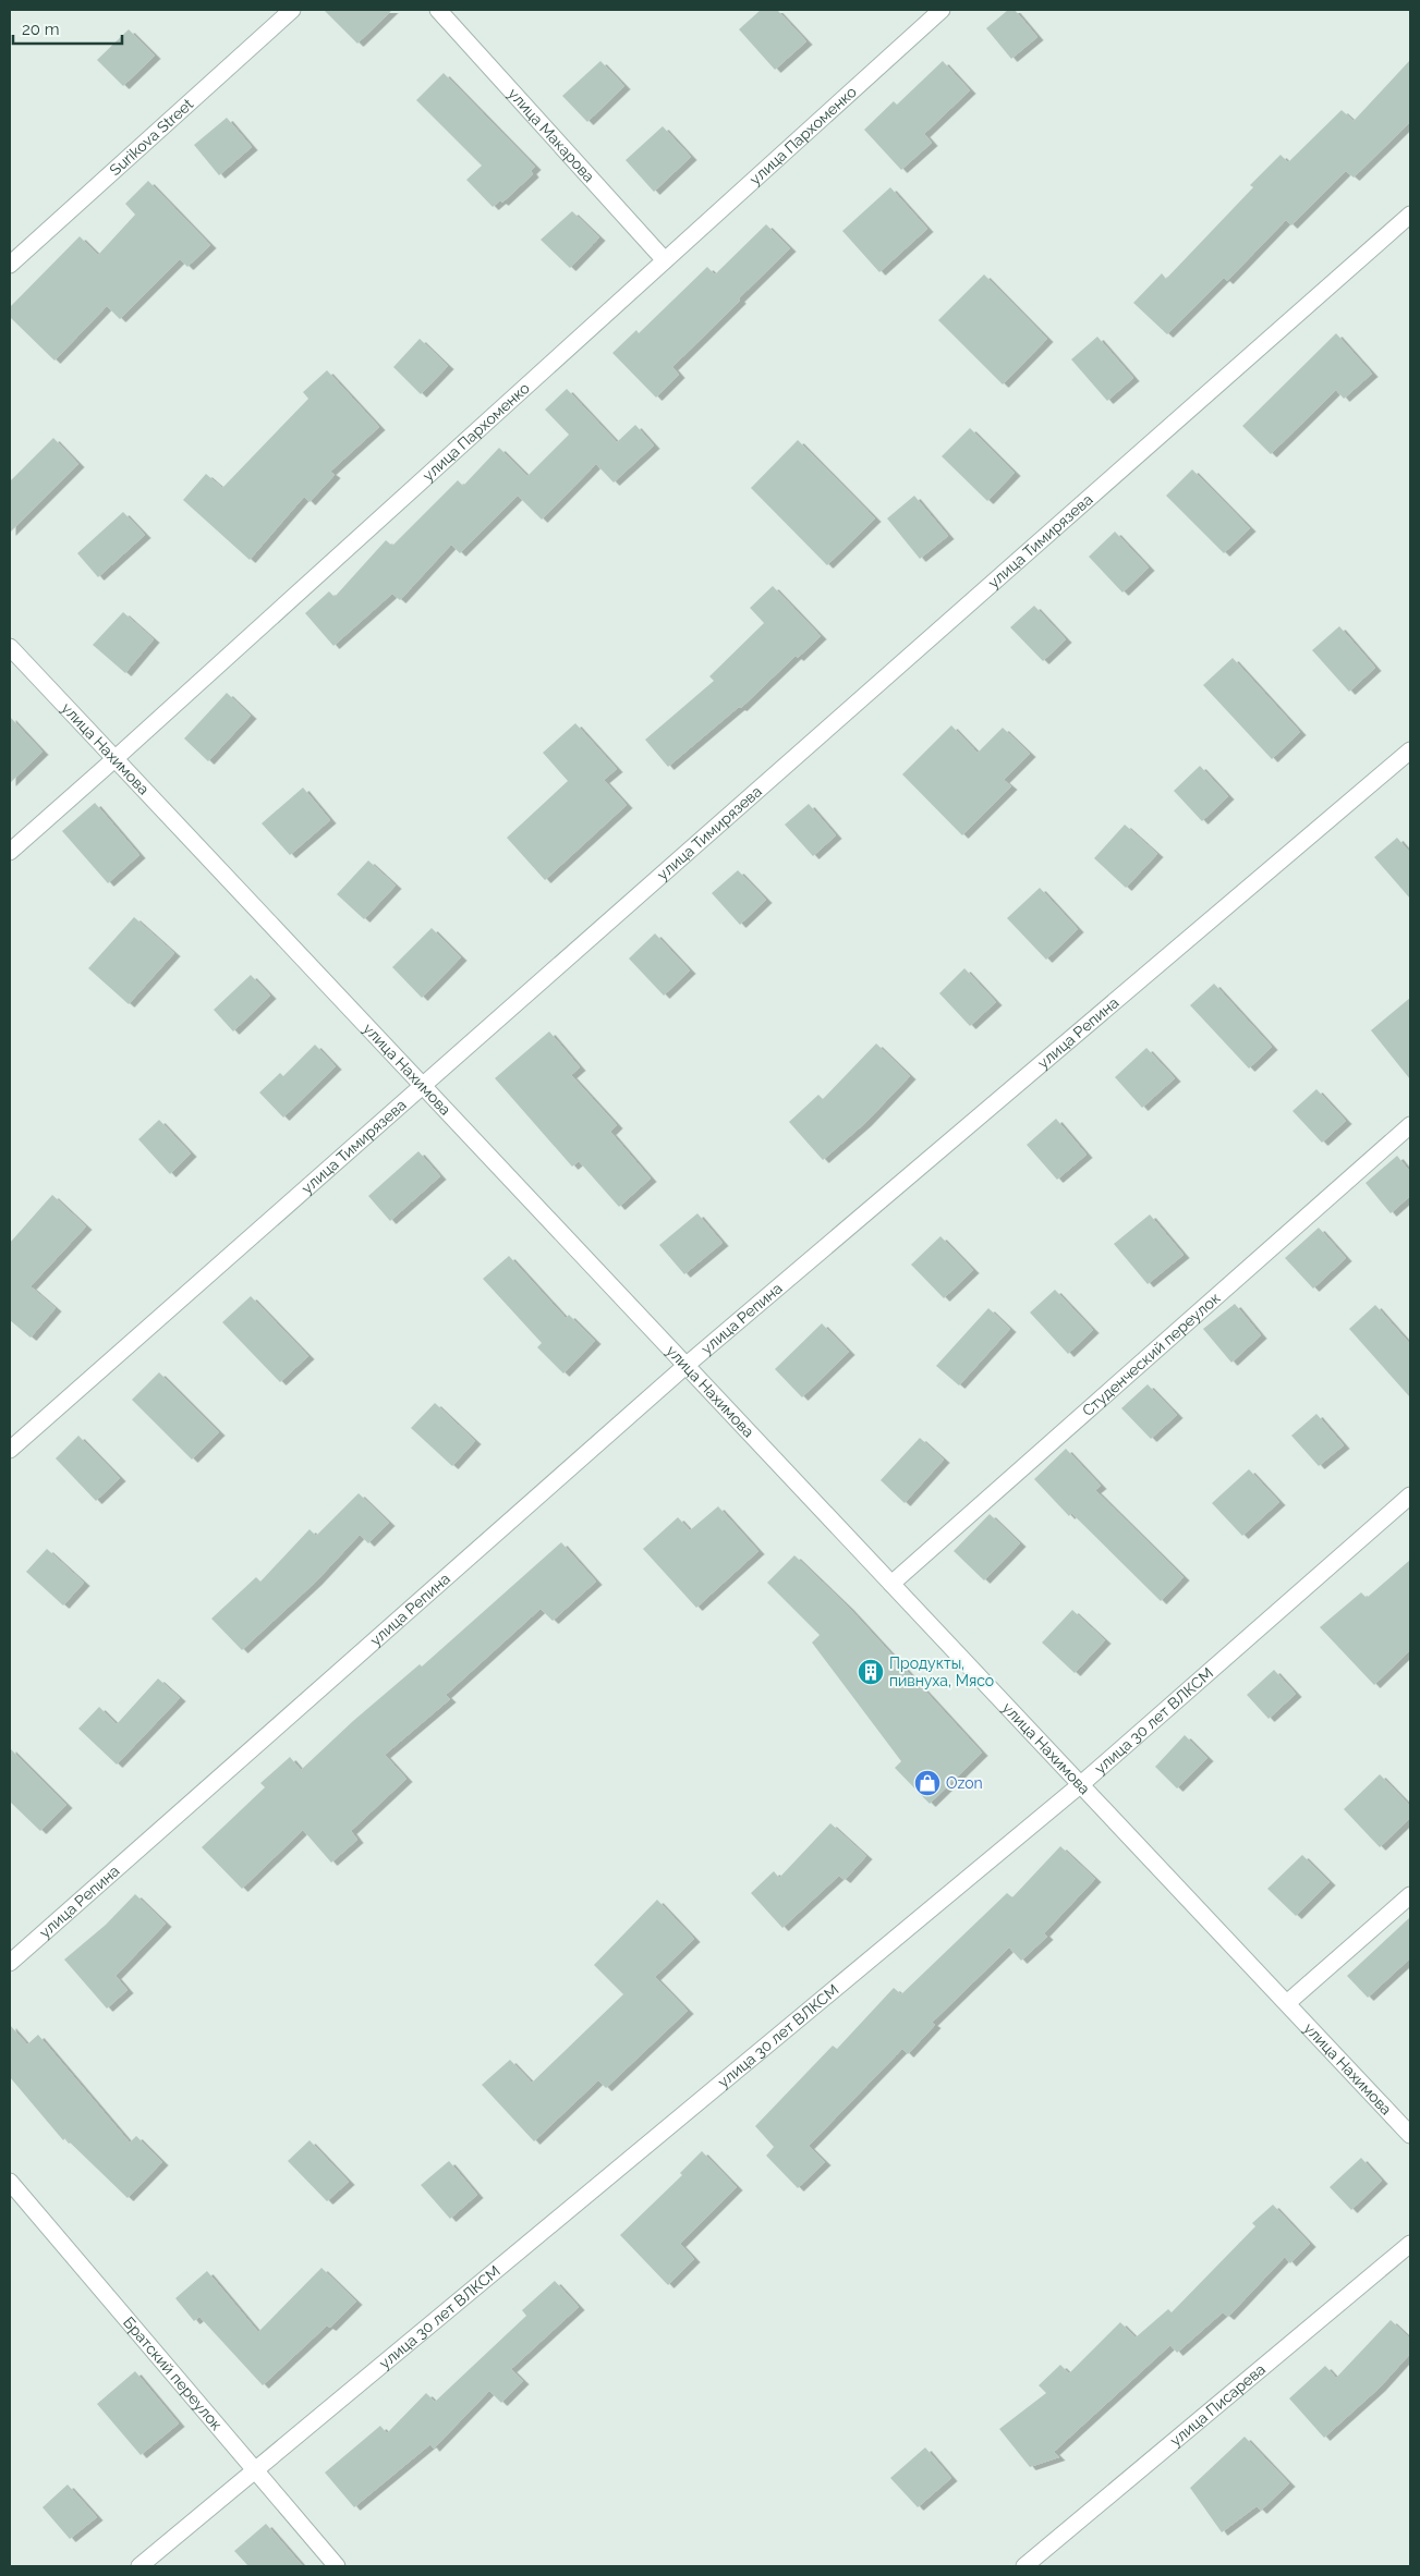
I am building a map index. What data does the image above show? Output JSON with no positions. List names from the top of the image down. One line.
{"streets":{"street":["улица Макарова","улица Пархоменко","Surikova Street","улица Тимирязева","улица Нахимова","улица Репина","Студенческий переулок","улица 30 лет ВЛКСМ","Братский переулок","улица Писарева"]},"crossings":[["улица Макарова","улица Пархоменко"],["улица Пархоменко","улица Нахимова"],["улица Тимирязева","улица Нахимова"],["улица Нахимова","улица Репина"],["улица Нахимова","Студенческий переулок"],["улица Нахимова","улица 30 лет ВЛКСМ"],["улица 30 лет ВЛКСМ","Братский переулок"]],"places":{"building":["Продукты, пивнуха, Мясо"],"shop":["Ozon"]},"scale_bar":"20 m"}
